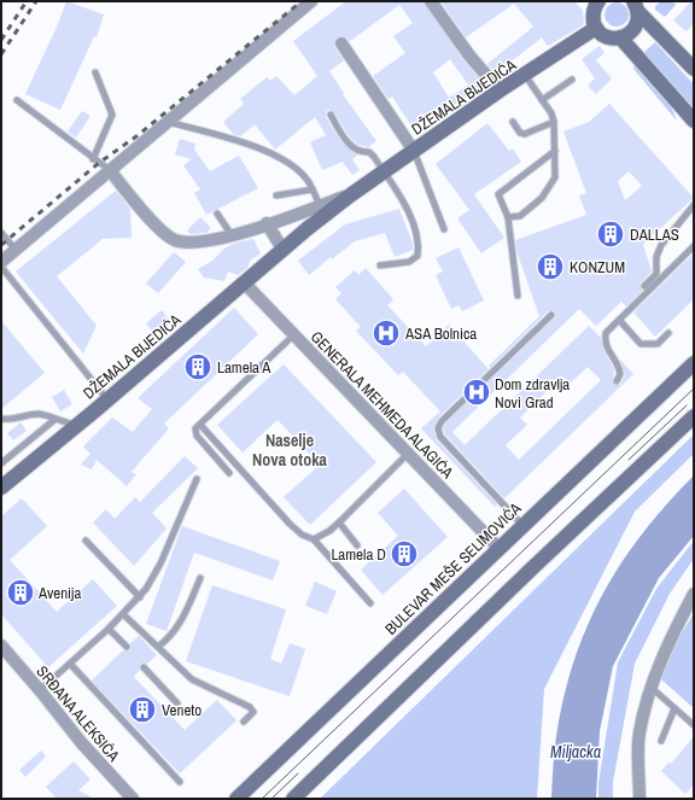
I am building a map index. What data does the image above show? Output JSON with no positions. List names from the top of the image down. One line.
{"streets":{"main road":["DŽEMALA BIJEDIĆA","BULEVAR MEŠE SELIMOVIĆA"],"street":["GENERALA MEHMEDA ALAGIĆA","SRĐANA ALEKSIĆA"]},"crossings":[["DŽEMALA BIJEDIĆA","GENERALA MEHMEDA ALAGIĆA"],["GENERALA MEHMEDA ALAGIĆA","BULEVAR MEŠE SELIMOVIĆA"]],"districts":["Naselje Nova otoka"],"water":["Miljacka"],"places":{"building":["DALLAS","KONZUM","Lamela A","Lamela D","Avenija","Veneto"],"hospital":["ASA Bolnica","Dom zdravlja Novi Grad"]}}
